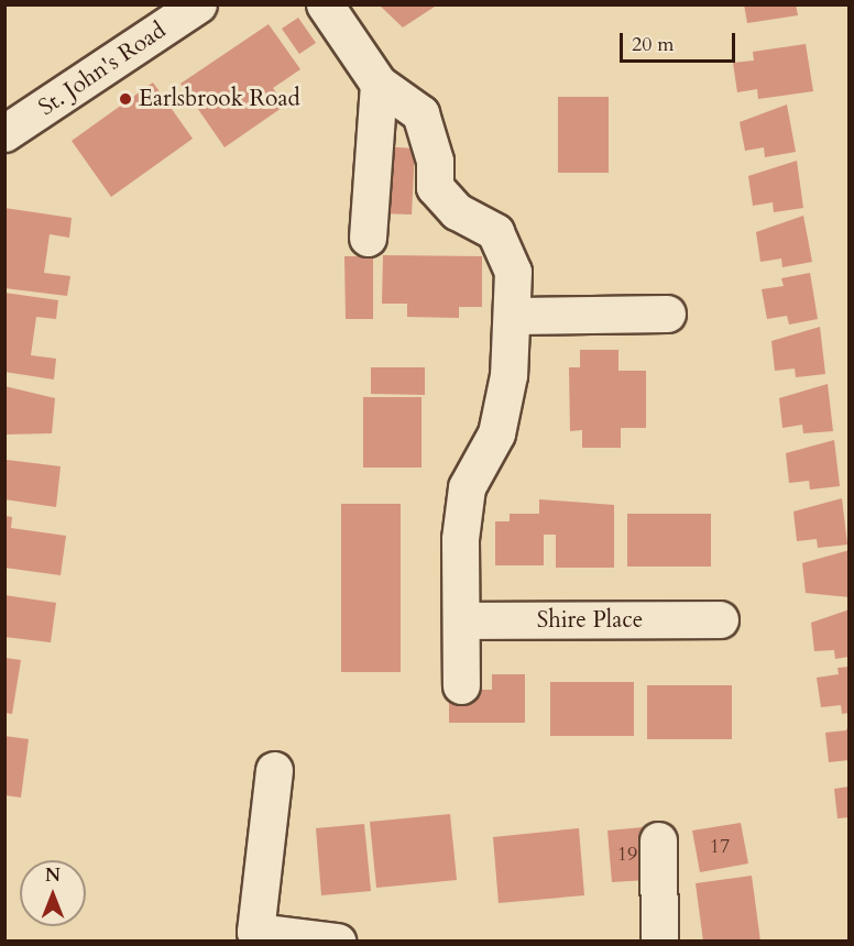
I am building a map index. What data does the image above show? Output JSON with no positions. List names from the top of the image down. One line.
{"streets":{"street":["St. John's Road","Shire Place"]},"places":["Earlsbrook Road"],"house_numbers":["17","19"],"scale_bar":"20 m","north":"top"}
